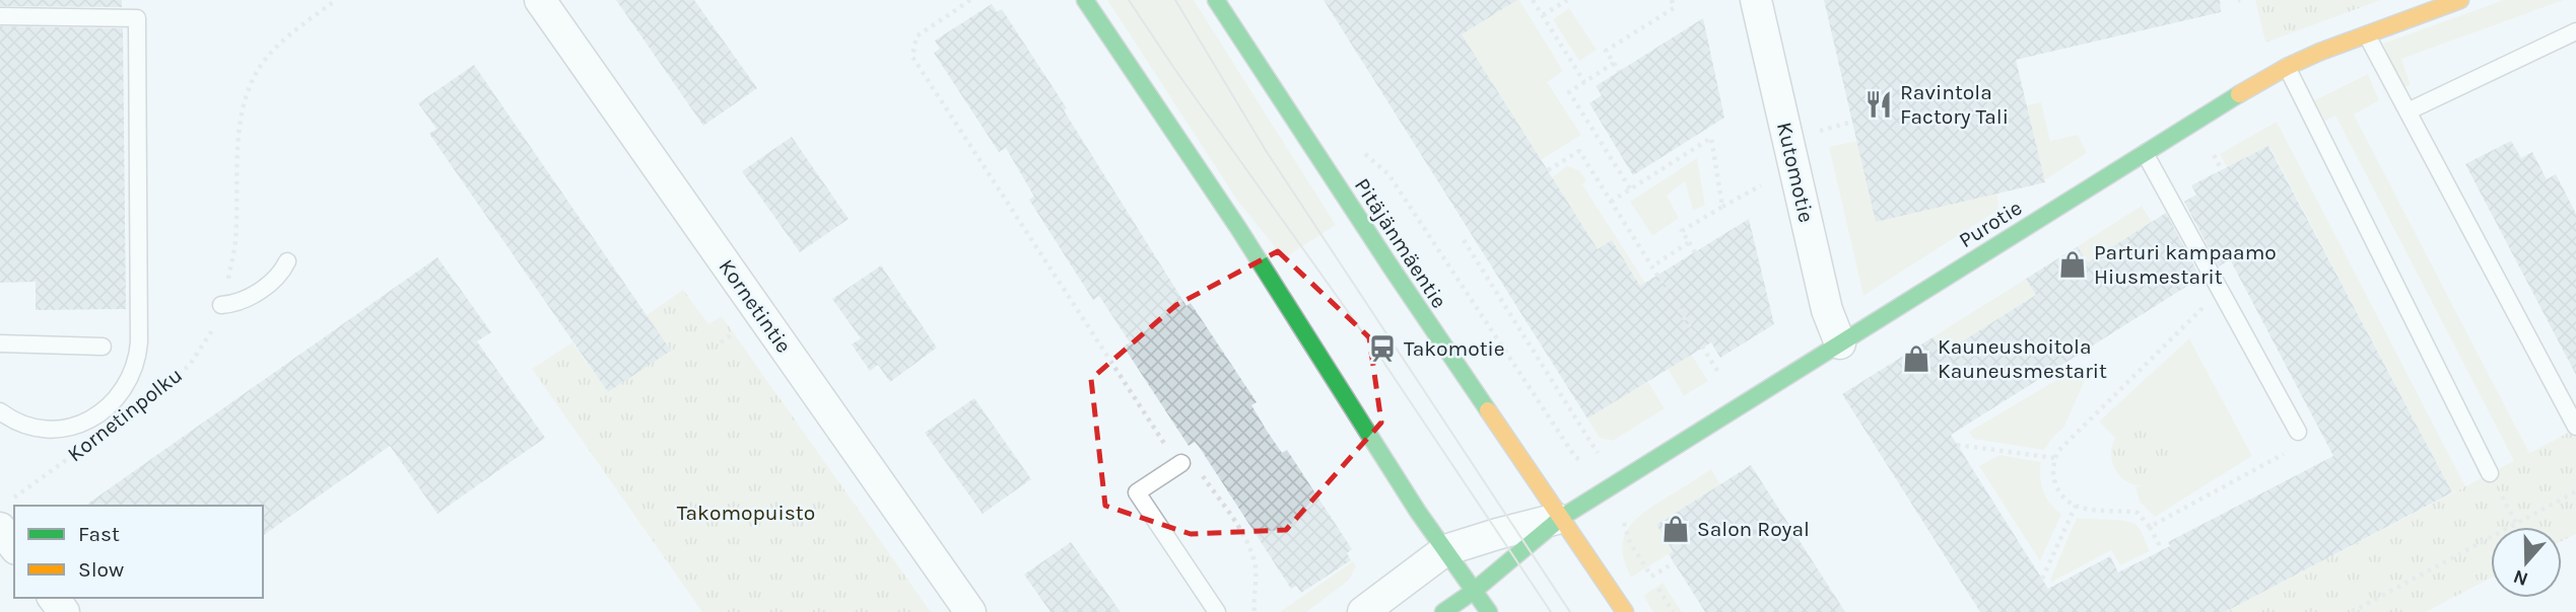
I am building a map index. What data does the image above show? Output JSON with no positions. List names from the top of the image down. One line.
{"streets":{"main road":["Purotie","Pitäjänmäentie"],"street":["Kutomotie","Kornetintie"],"path":["Kornetinpolku"]},"crossings":[["Kutomotie","Purotie"],["Purotie","Pitäjänmäentie"]],"parks":["Takomopuisto"],"places":{"restaurant":["Ravintola Factory Tali"],"shop":["Parturi kampaamo Hiusmestarit","Kauneushoitola Kauneusmestarit","Salon Royal"],"station":["Takomotie"]},"legend":["Fast","Slow"],"north":"bottom"}
